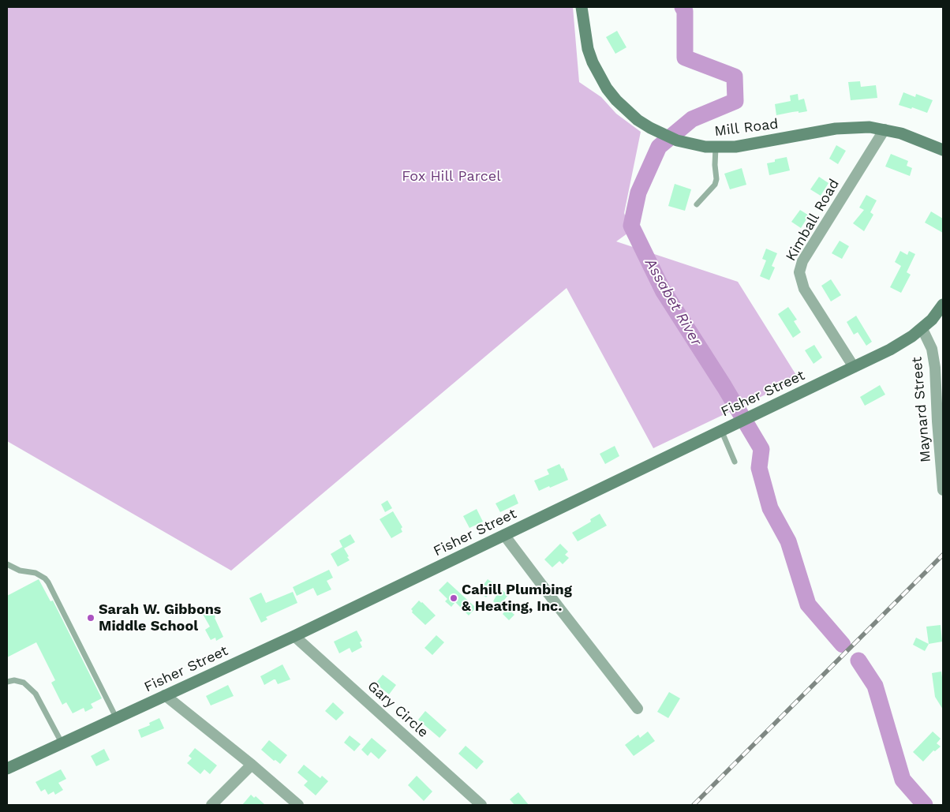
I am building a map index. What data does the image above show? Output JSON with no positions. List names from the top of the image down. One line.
{"streets":{"main road":["Mill Road","Fisher Street"],"street":["Kimball Road","Maynard Street","Gary Circle"]},"crossings":[["Mill Road","Kimball Road"],["Kimball Road","Fisher Street"],["Fisher Street","Maynard Street"],["Fisher Street","Gary Circle"]],"water":["Assabet River"],"parks":["Fox Hill Parcel"],"places":["Cahill Plumbing & Heating, Inc.","Sarah W. Gibbons Middle School"]}
